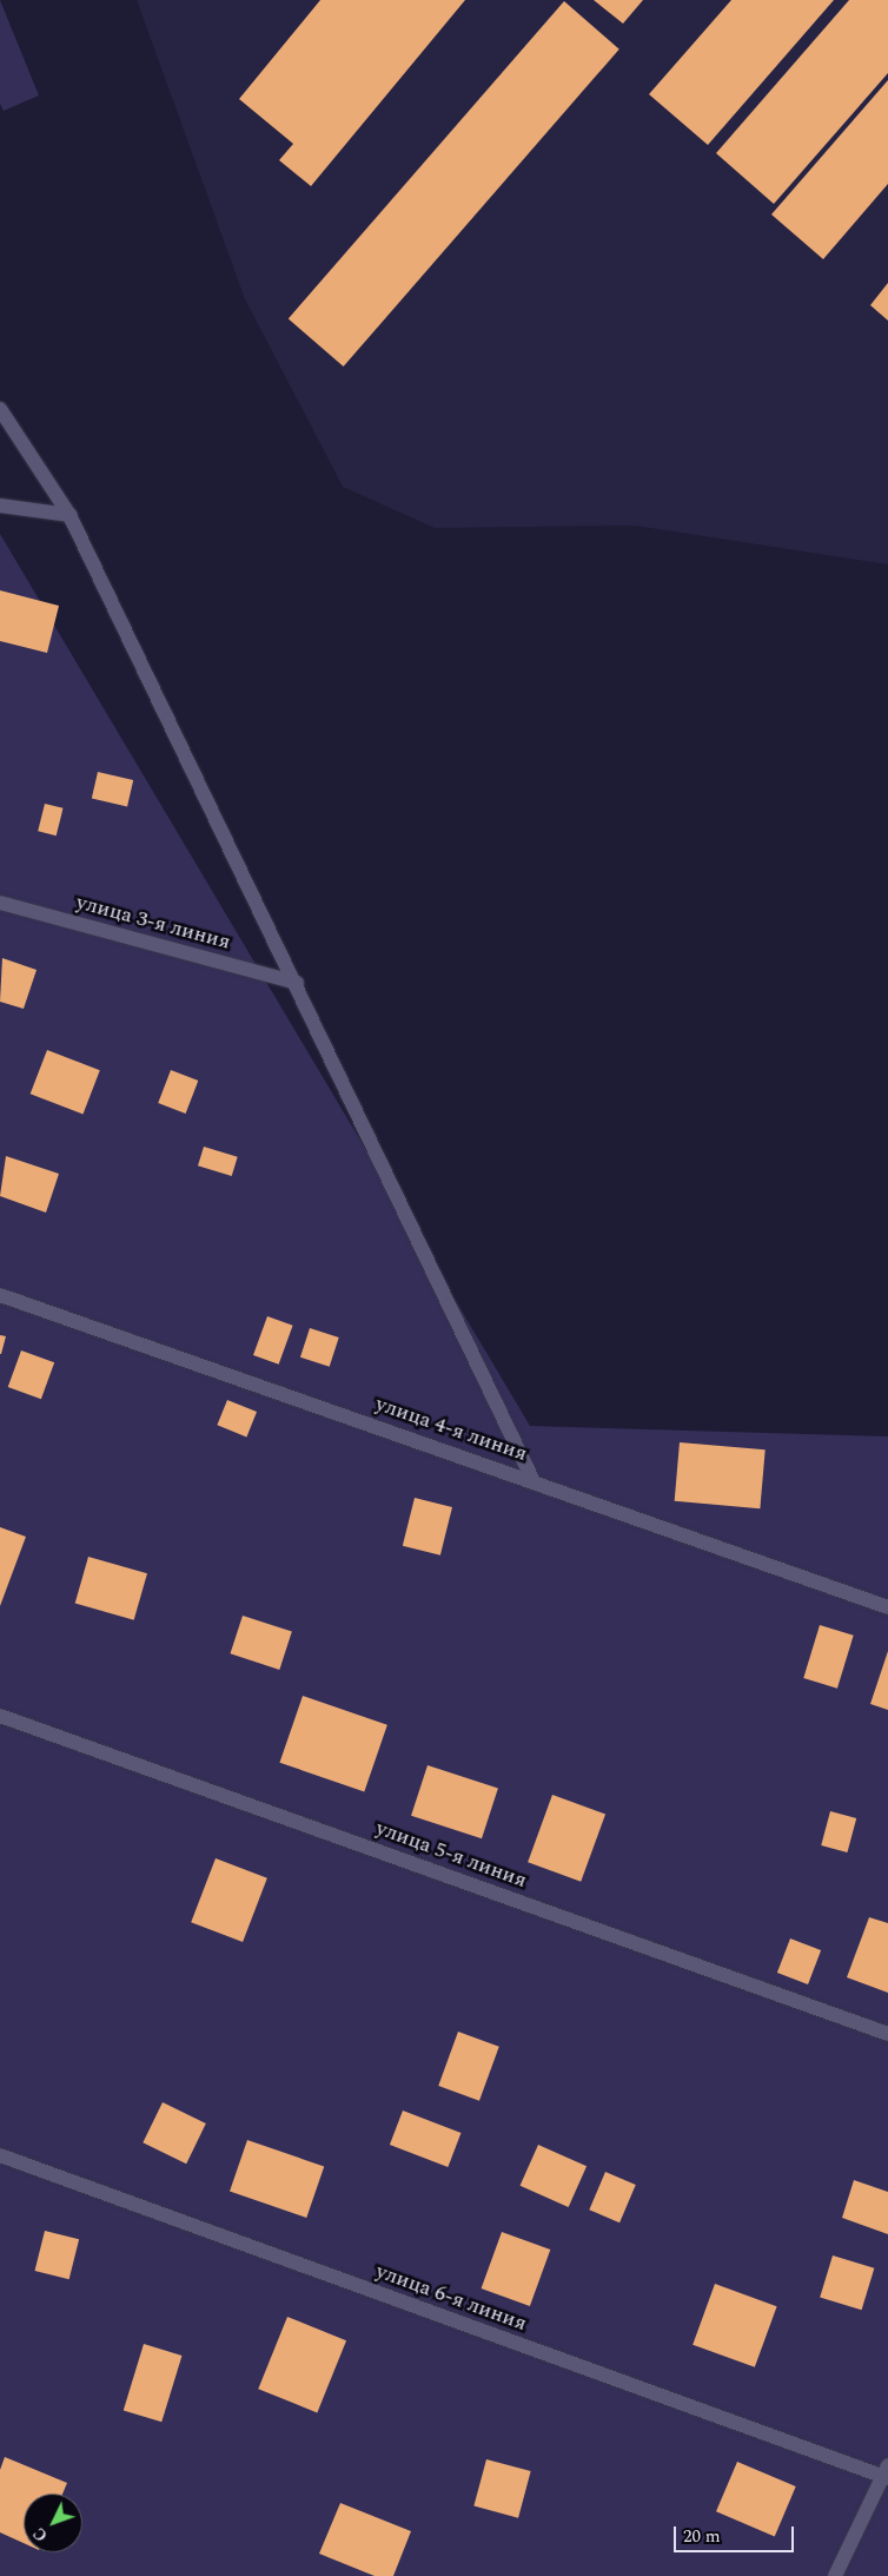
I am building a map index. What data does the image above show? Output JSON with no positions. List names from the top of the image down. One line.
{"streets":{"street":["улица 3-я линия","улица 4-я линия","улица 5-я линия","улица 6-я линия"]},"scale_bar":"20 m","north":"bottom left"}
